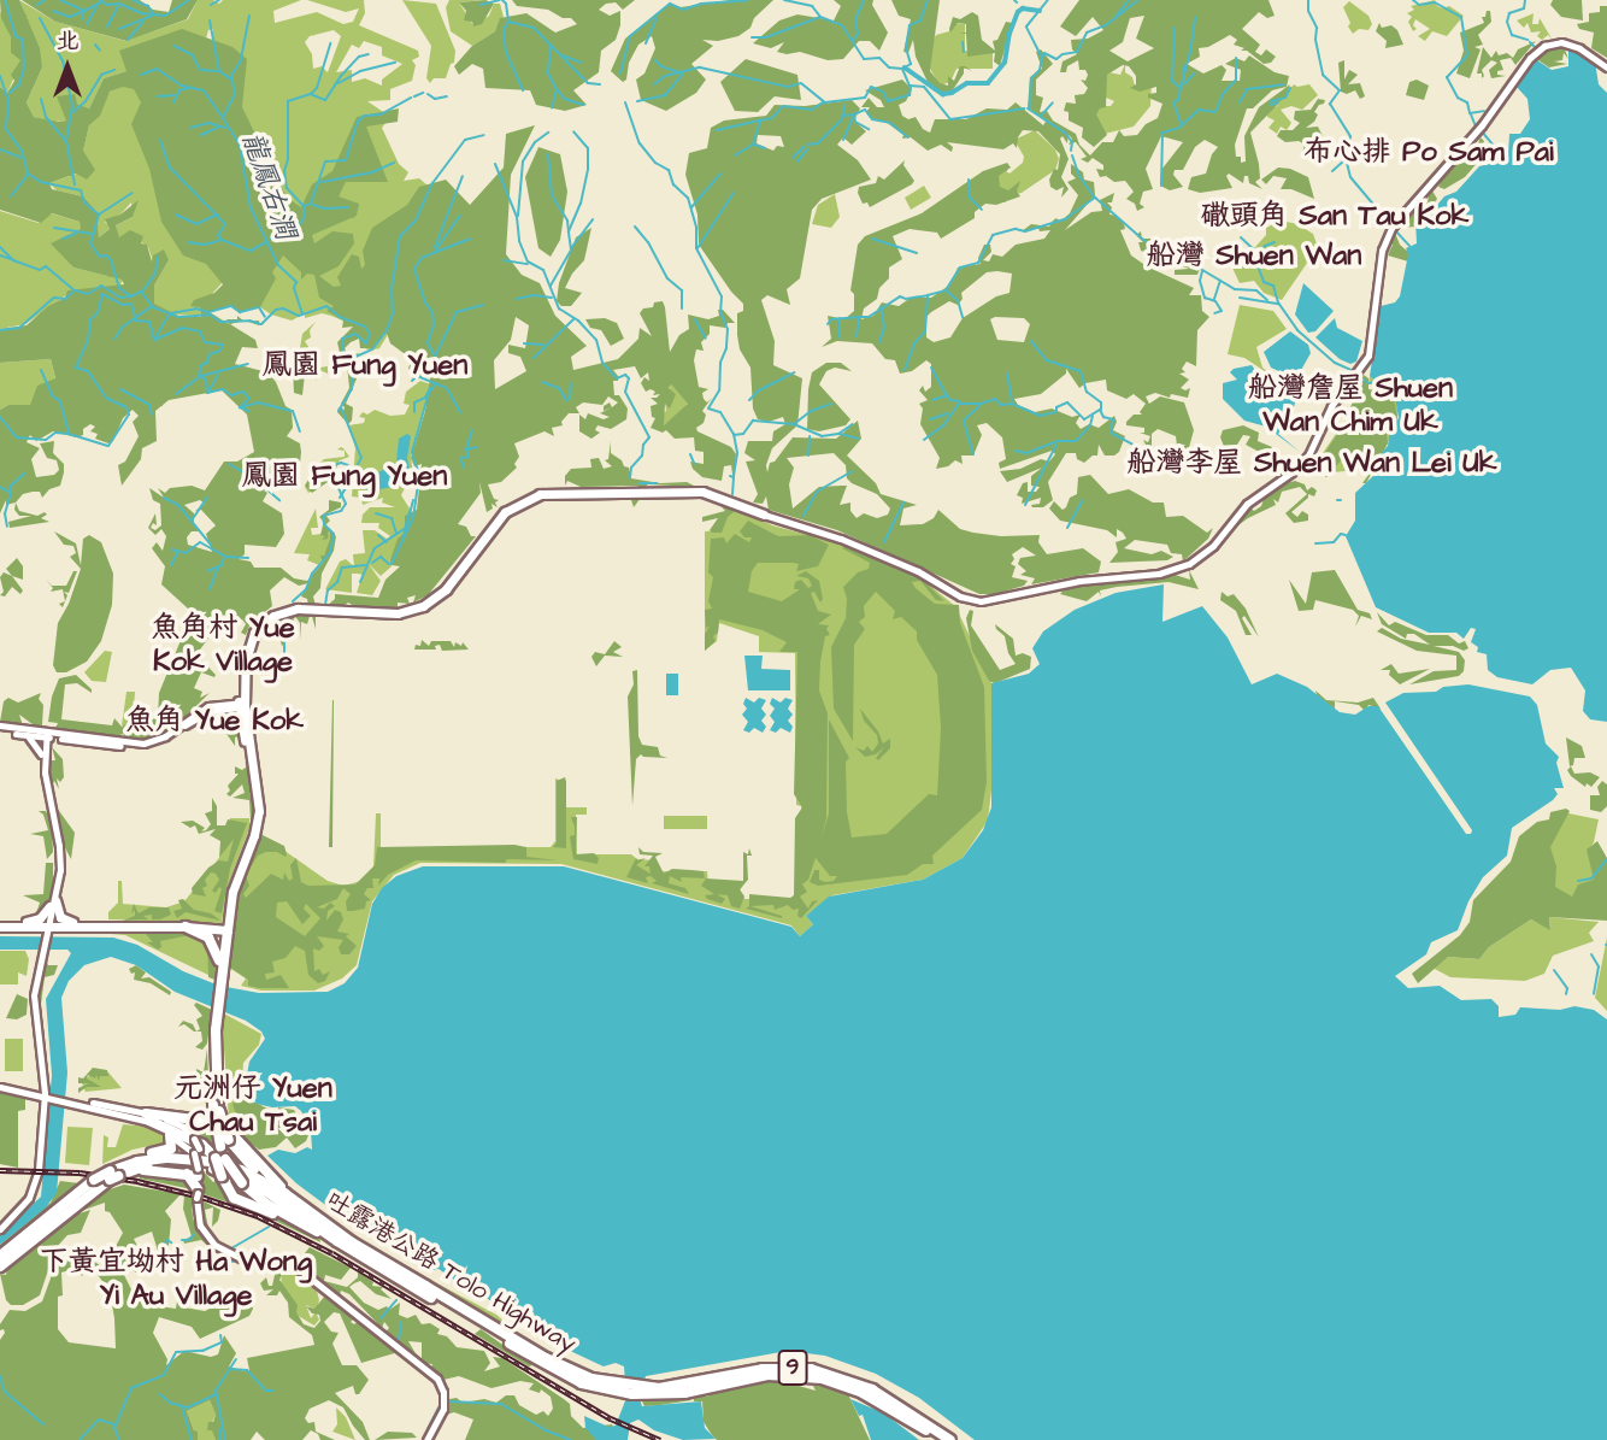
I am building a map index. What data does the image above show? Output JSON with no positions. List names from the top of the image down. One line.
{"streets":{"highway":["吐露港公路 Tolo Highway","9"]},"districts":["布心排 Po Sam Pai","䃟頭角 San Tau Kok","船灣 Shuen Wan","鳳園 Fung Yuen","船灣詹屋 Shuen Wan Chim Uk","船灣李屋 Shuen Wan Lei Uk","鳳園 Fung Yuen","魚角村 Yue Kok Village","魚角 Yue Kok","元洲仔 Yuen Chau Tsai","下黃宜坳村 Ha Wong Yi Au Village"],"water":["龍鳳右澗"],"north":"top"}
